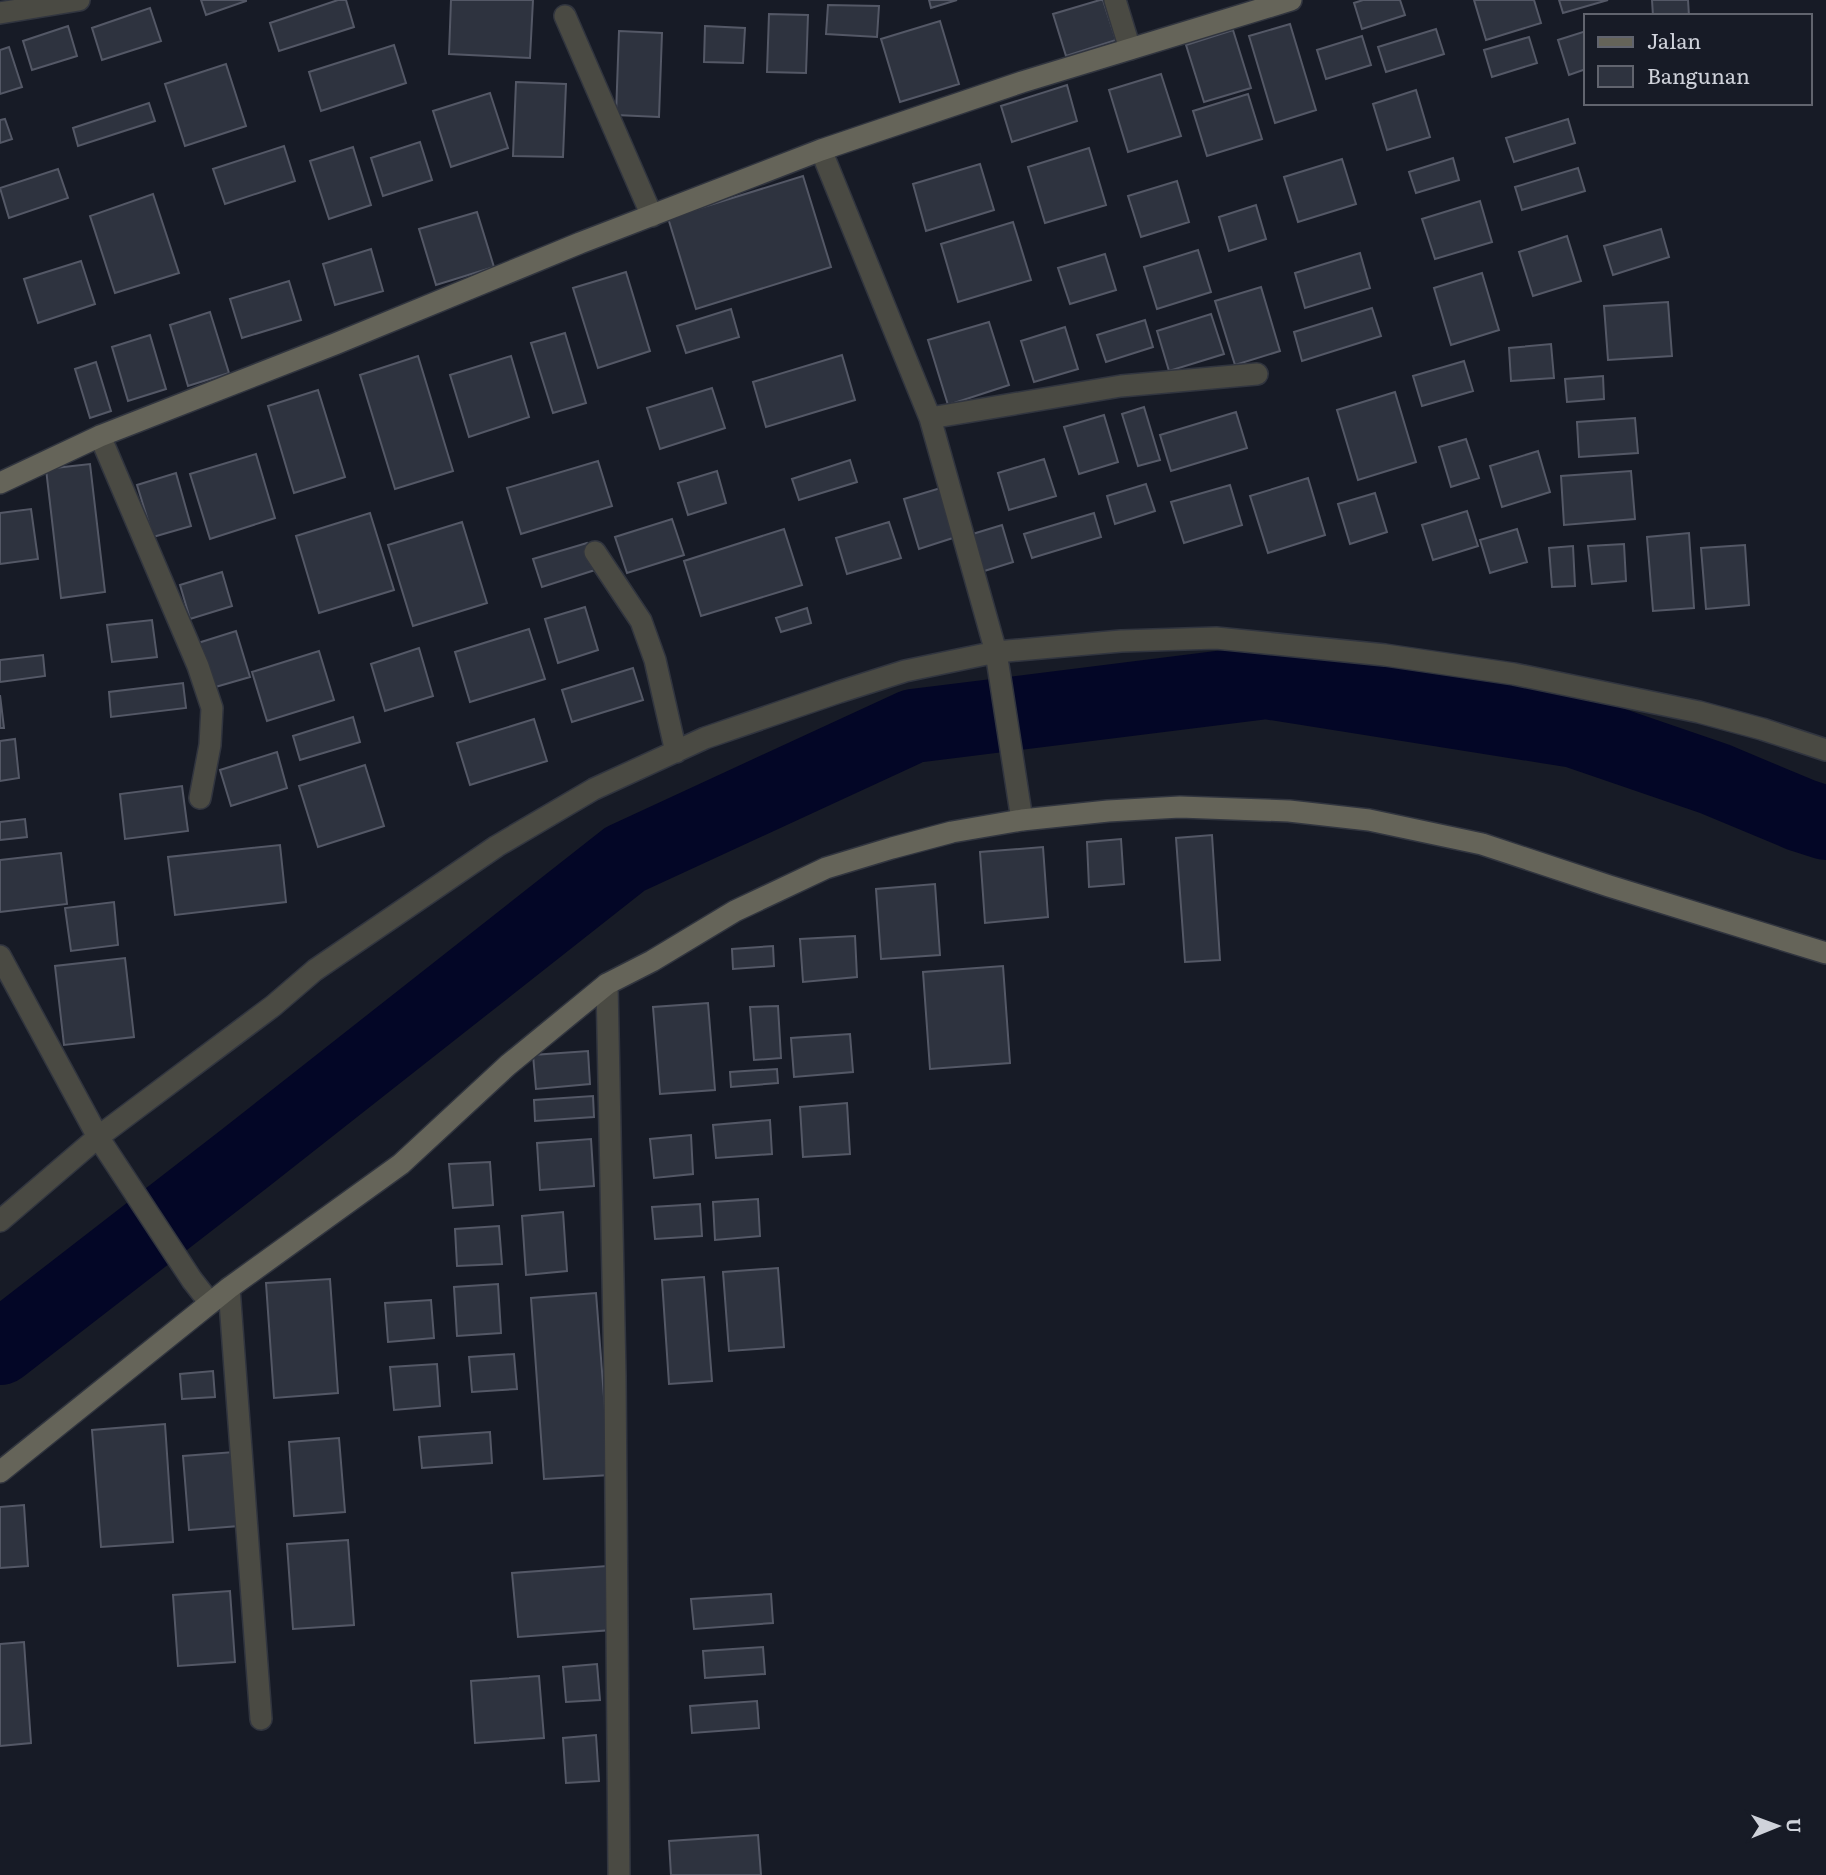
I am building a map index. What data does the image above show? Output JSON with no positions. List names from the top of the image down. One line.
{"legend":["Jalan","Bangunan"],"north":"right"}
